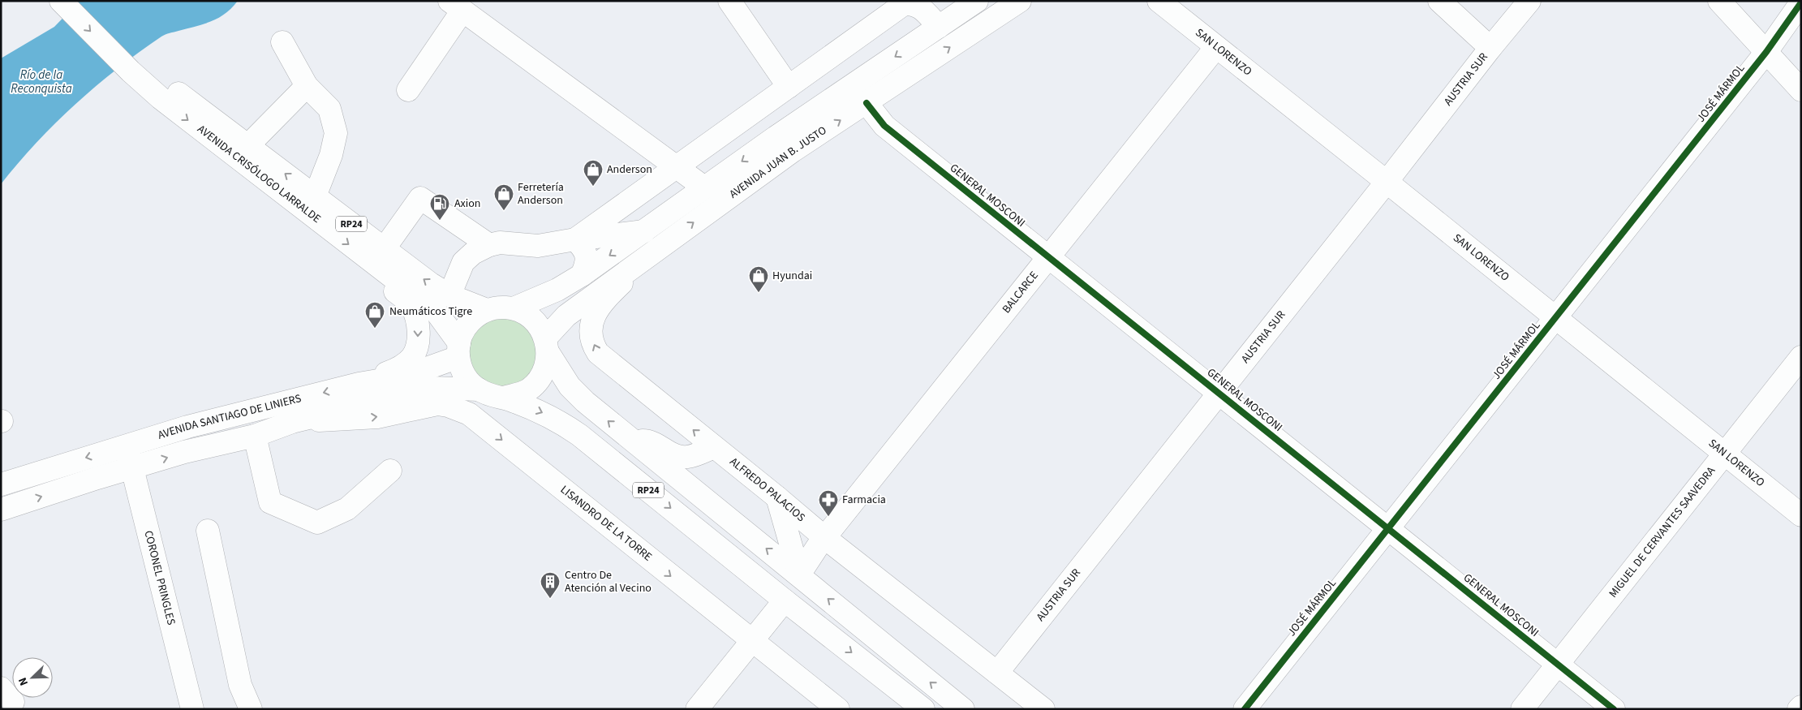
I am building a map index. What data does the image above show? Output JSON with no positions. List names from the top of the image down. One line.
{"streets":{"street":["SAN LORENZO","AUSTRIA SUR","JOSÉ MÁRMOL","AVENIDA JUAN B. JUSTO","AVENIDA CRISÓLOGO LARRALDE","GENERAL MOSCONI","RP24","BALCARCE","AVENIDA SANTIAGO DE LINIERS","ALFREDO PALACIOS","LISANDRO DE LA TORRE","MIGUEL DE CERVANTES SAAVEDRA","CORONEL PRINGLES"]},"crossings":[["SAN LORENZO","AUSTRIA SUR"],["SAN LORENZO","JOSÉ MÁRMOL"],["SAN LORENZO","BALCARCE"],["SAN LORENZO","MIGUEL DE CERVANTES SAAVEDRA"],["AUSTRIA SUR","GENERAL MOSCONI"],["AUSTRIA SUR","ALFREDO PALACIOS"],["JOSÉ MÁRMOL","GENERAL MOSCONI"],["AVENIDA JUAN B. JUSTO","AVENIDA CRISÓLOGO LARRALDE"],["AVENIDA JUAN B. JUSTO","GENERAL MOSCONI"],["AVENIDA JUAN B. JUSTO","RP24"],["AVENIDA JUAN B. JUSTO","AVENIDA SANTIAGO DE LINIERS"],["AVENIDA JUAN B. JUSTO","ALFREDO PALACIOS"],["AVENIDA CRISÓLOGO LARRALDE","RP24"],["AVENIDA CRISÓLOGO LARRALDE","AVENIDA SANTIAGO DE LINIERS"],["GENERAL MOSCONI","BALCARCE"],["GENERAL MOSCONI","MIGUEL DE CERVANTES SAAVEDRA"],["RP24","BALCARCE"],["RP24","AVENIDA SANTIAGO DE LINIERS"],["BALCARCE","ALFREDO PALACIOS"],["AVENIDA SANTIAGO DE LINIERS","LISANDRO DE LA TORRE"],["AVENIDA SANTIAGO DE LINIERS","CORONEL PRINGLES"]],"water":["Río de la Reconquista"],"places":{"shop":["Anderson","Ferretería Anderson","Hyundai","Neumáticos Tigre"],"fuel station":["Axion"],"pharmacy":["Farmacia"],"building":["Centro De Atención al Vecino"]},"north":"bottom left"}
